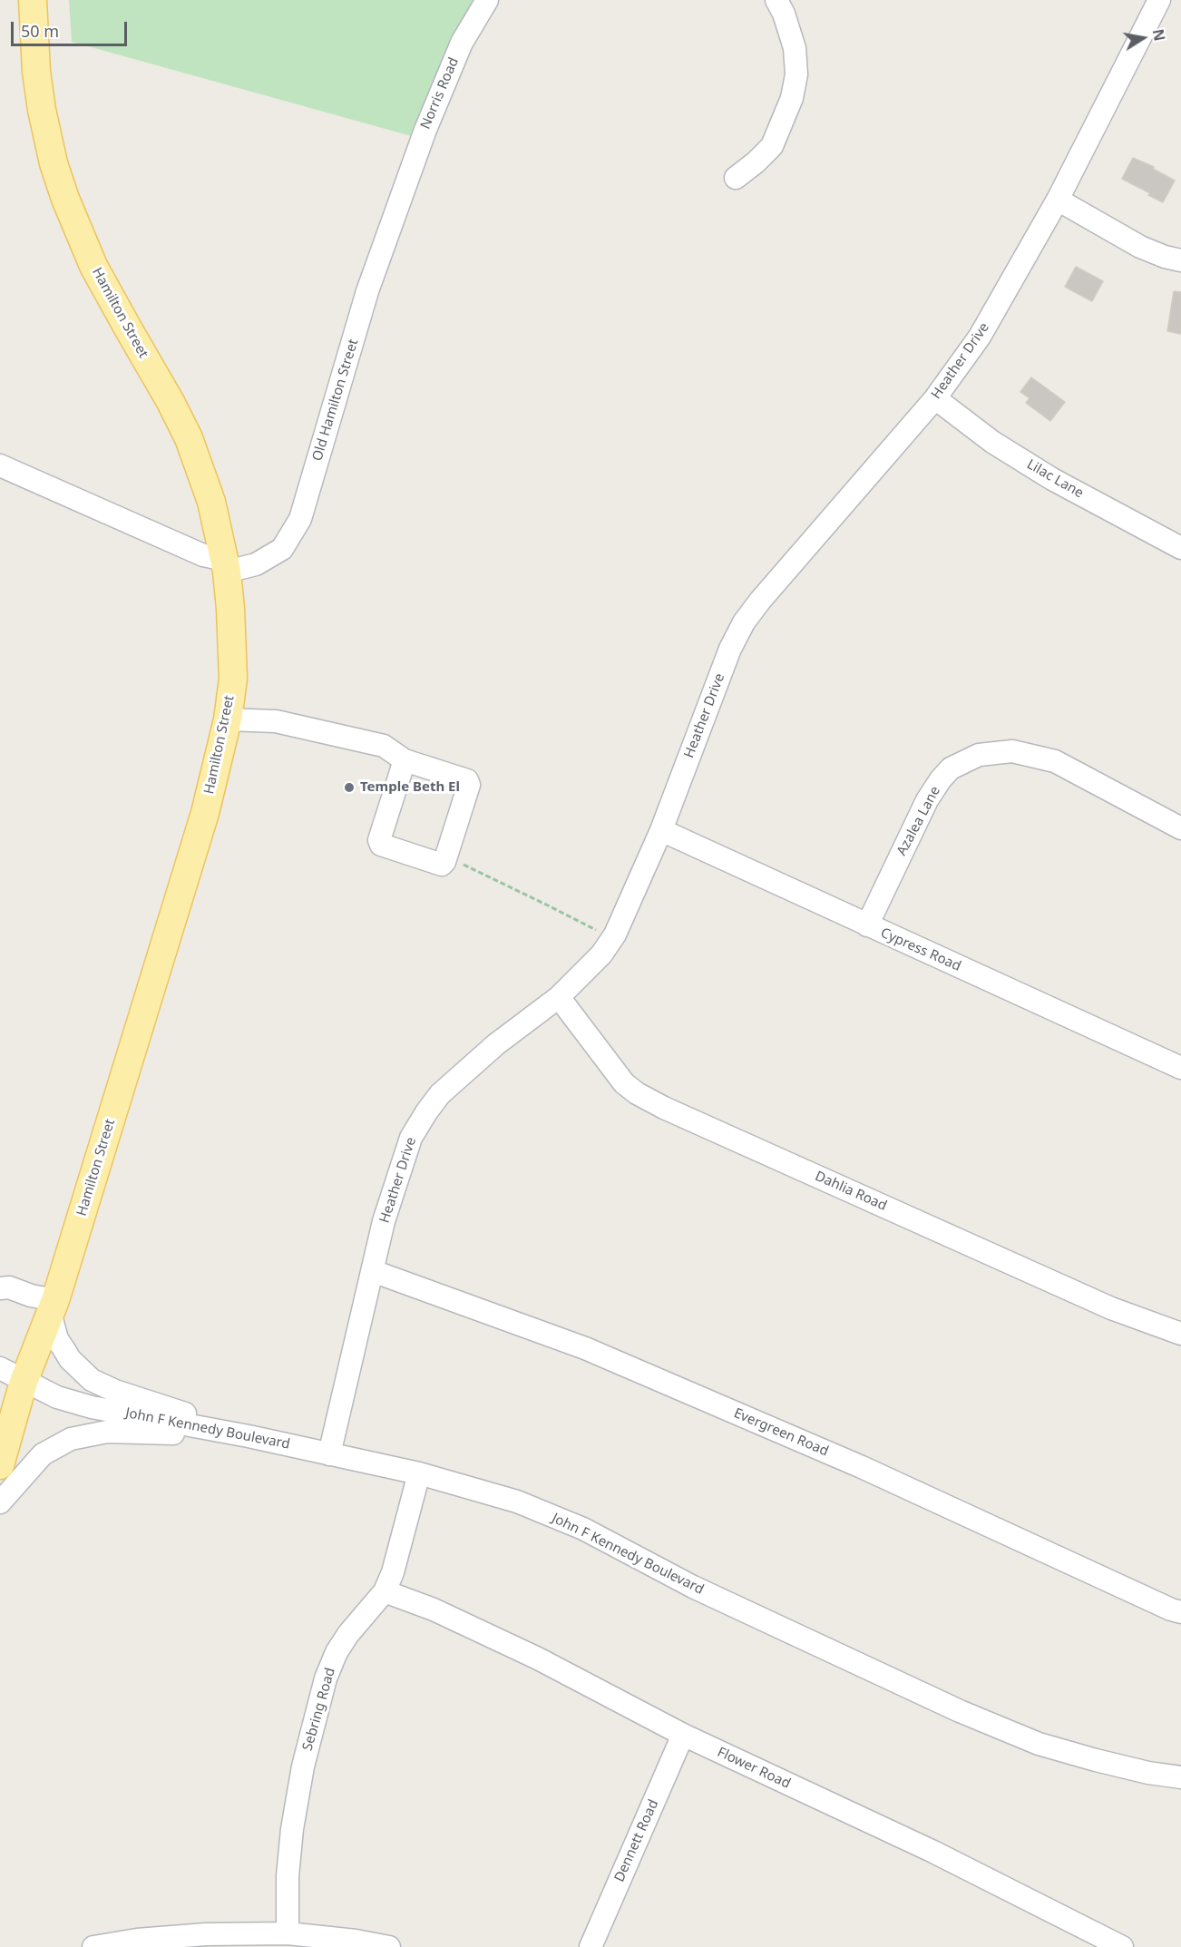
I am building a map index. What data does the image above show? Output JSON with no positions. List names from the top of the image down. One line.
{"streets":{"main road":["Hamilton Street"],"street":["Norris Road","Heather Drive","Old Hamilton Street","Lilac Lane","Azalea Lane","Cypress Road","Dahlia Road","John F Kennedy Boulevard","Evergreen Road","Sebring Road","Flower Road","Dennett Road"]},"crossings":[["Norris Road","Old Hamilton Street"],["Hamilton Street","Old Hamilton Street"],["Hamilton Street","John F Kennedy Boulevard"],["Heather Drive","Lilac Lane"],["Heather Drive","Cypress Road"],["Heather Drive","Dahlia Road"],["Heather Drive","John F Kennedy Boulevard"],["Heather Drive","Evergreen Road"],["Azalea Lane","Cypress Road"],["John F Kennedy Boulevard","Sebring Road"],["Sebring Road","Flower Road"],["Flower Road","Dennett Road"]],"places":["Temple Beth El"],"scale_bar":"50 m","north":"right"}
